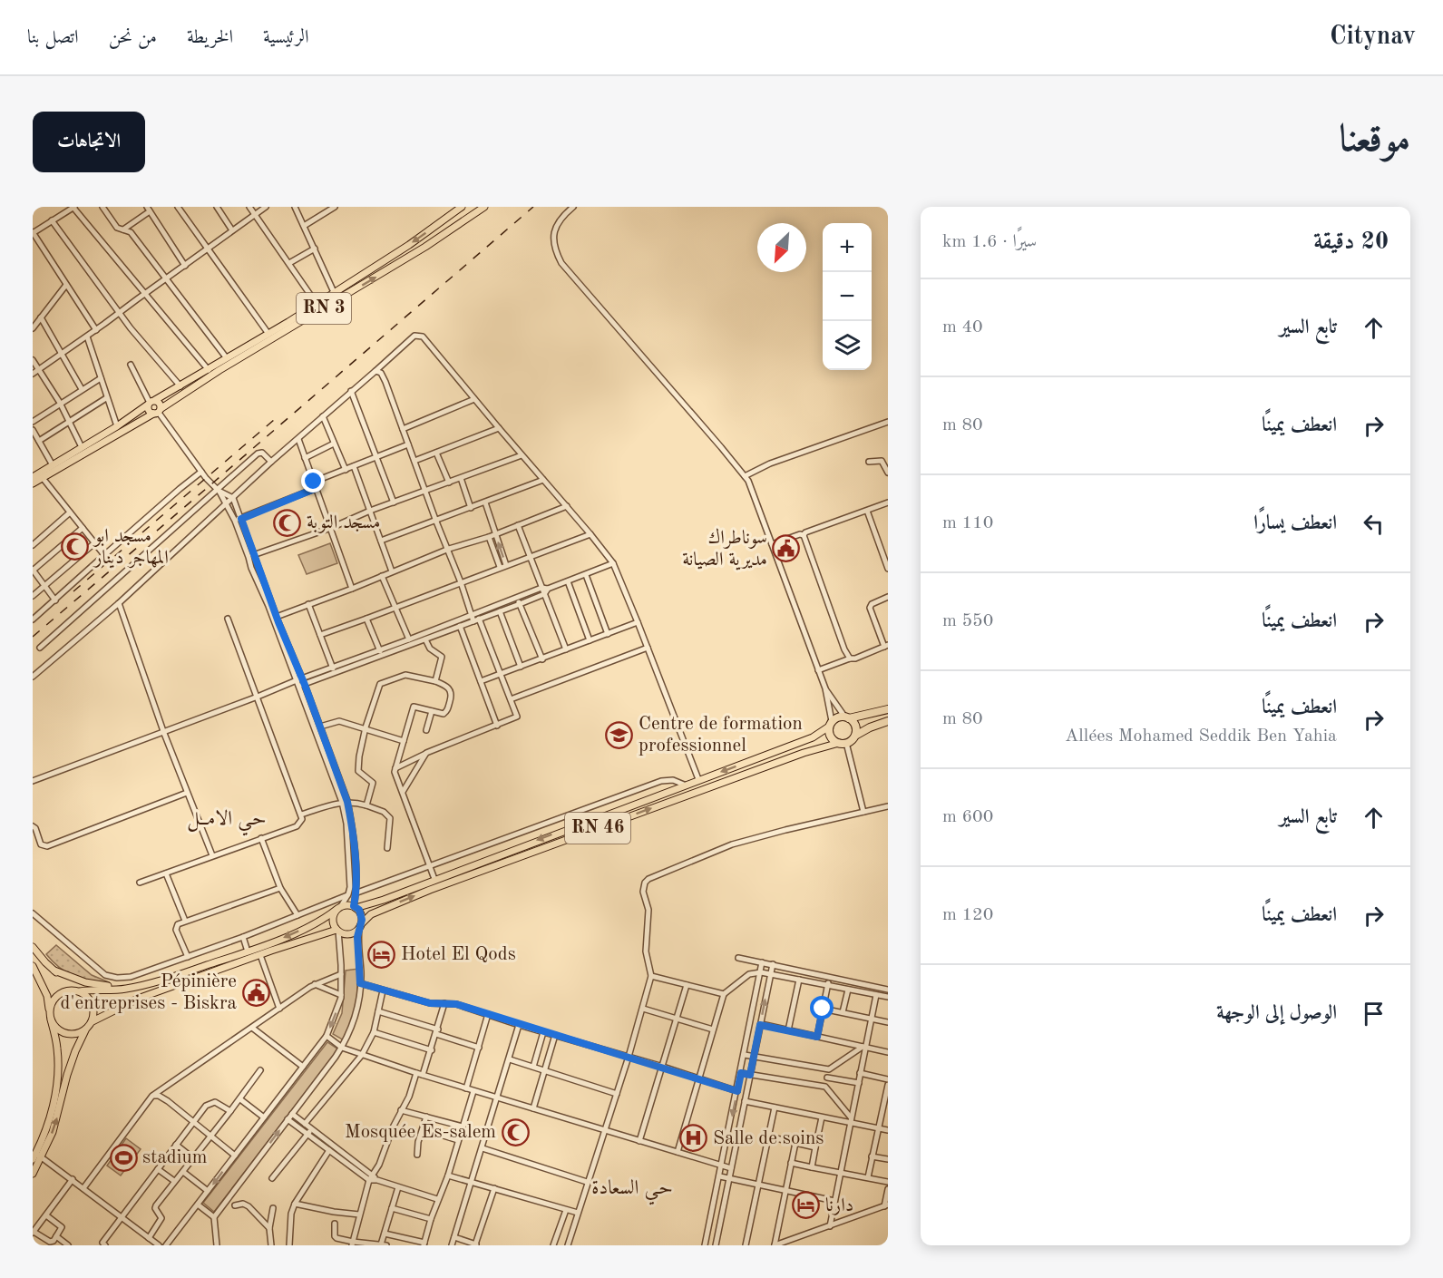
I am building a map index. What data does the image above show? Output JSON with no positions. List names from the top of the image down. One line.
{"streets":{"main road":["RN 3","RN 46"]},"districts":["حـي الامــل","حـي السعادة"],"places":{"mosque":["مسجد التوبة","مسجد ابو المهاجر دينار","Mosquée Es-salem"],"public building":["سوناطراك مديرية الصيانة","Pépinière d'entreprises - Biskra"],"school or university":["Centre de formation professionnel"],"hotel":["Hotel El Qods","دارنا"],"hospital":["Salle de soins"],"sports":["stadium"]},"north":"bottom left","page":{"header":"Citynav","nav":["الرئيسية","الخريطة","من نحن","اتصل بنا"],"title":"موقعنا","buttons":"الاتجاهات","heading":["20 دقيقة","سيرًا · 1.6 km"],"map_buttons":["+","−"],"list":[["تابع السير","40 m"],["انعطف يمينًا","80 m"],["انعطف يسارًا","110 m"],["انعطف يمينًا","550 m"],["انعطف يمينًا","Allées Mohamed Seddik Ben Yahia","80 m"],["تابع السير","600 m"],["انعطف يمينًا","120 m"],"الوصول إلى الوجهة"]}}
